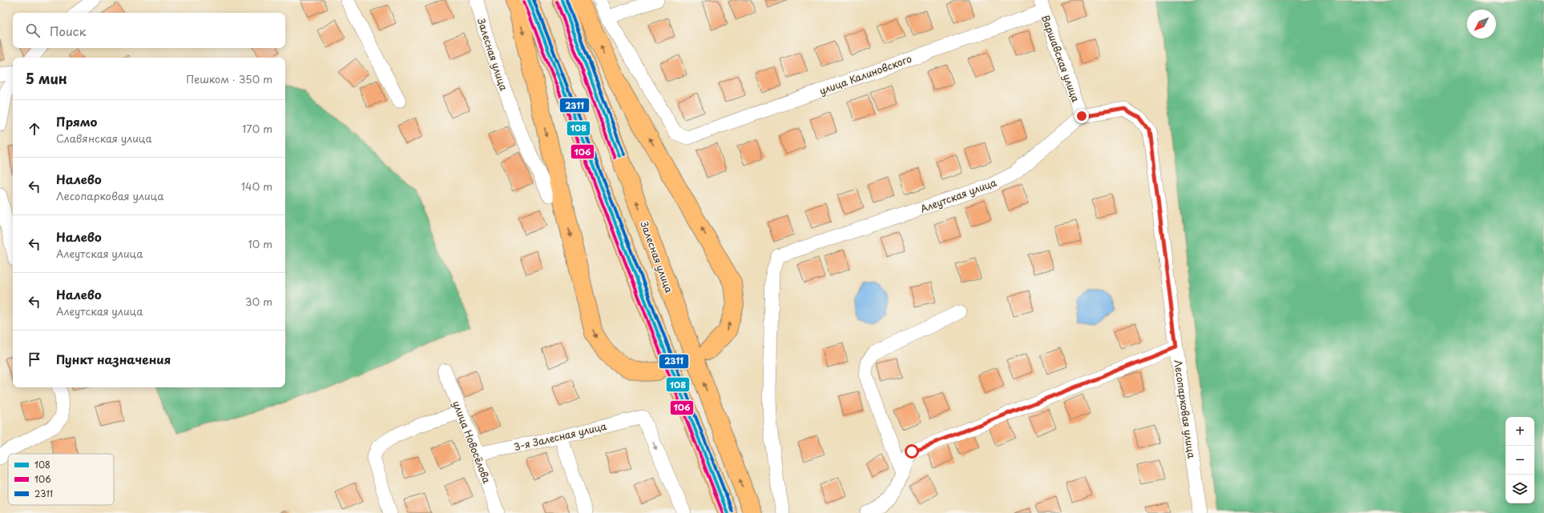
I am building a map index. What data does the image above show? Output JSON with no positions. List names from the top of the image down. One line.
{"streets":{"main road":["Залесная улица"],"street":["Варшавская улица","улица Калиновского","Алеутская улица","Лесопарковая улица","3-я Залесная улица","улица Новосёлова"]},"crossings":[["Варшавская улица","улица Калиновского"],["Варшавская улица","Алеутская улица"],["Варшавская улица","Лесопарковая улица"],["Алеутская улица","Лесопарковая улица"],["3-я Залесная улица","улица Новосёлова"]],"lines":["transit line 108","transit line 2311","transit line 106"],"legend":["108","106","2311"],"north":"bottom left","page":{"search":"Поиск","heading":["5 мин","Пешком · 350 m"],"list":[["Прямо","Славянская улица","170 m"],["Налево","Лесопарковая улица","140 m"],["Налево","Алеутская улица","10 m"],["Налево","Алеутская улица","30 m"],"Пункт назначения"],"map_buttons":["+","−"]}}
